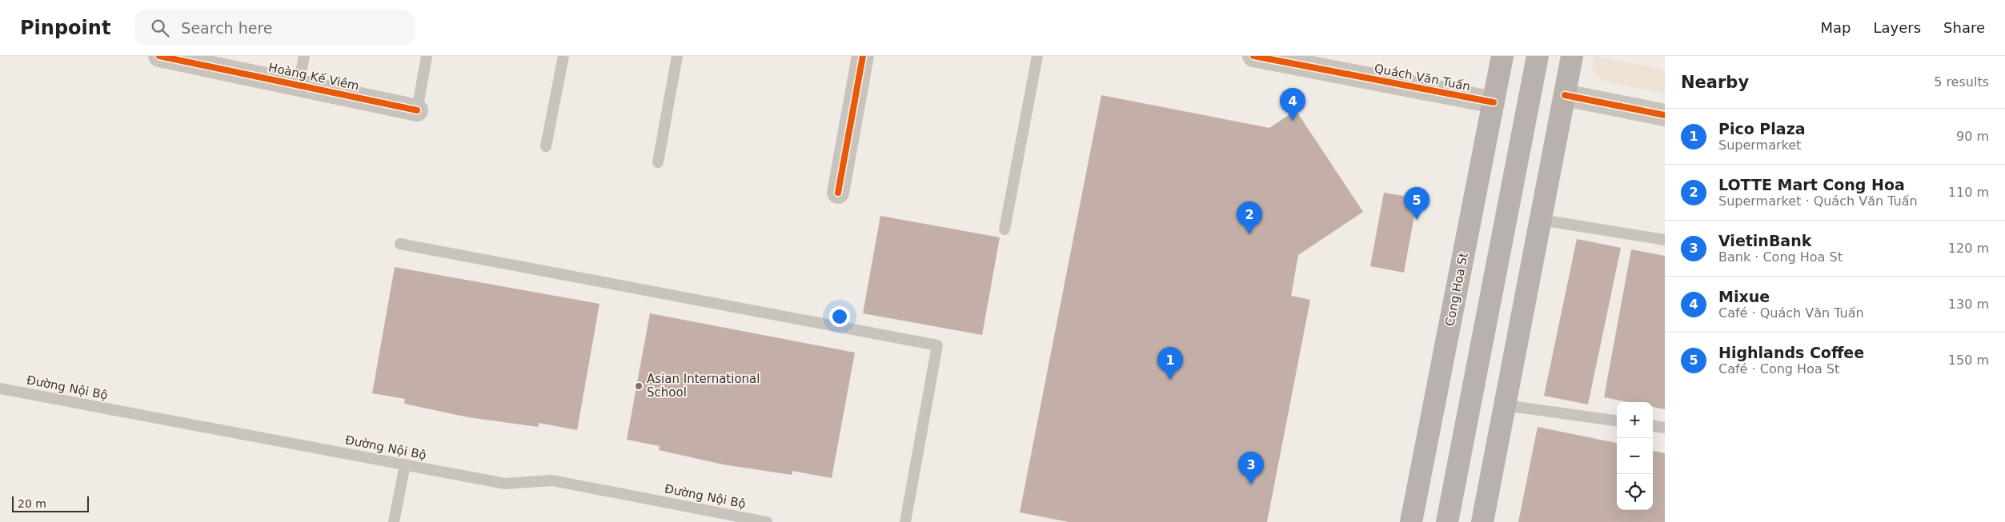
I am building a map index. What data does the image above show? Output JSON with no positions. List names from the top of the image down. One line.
{"streets":{"main road":["Cong Hoa St"],"street":["Hoàng Kế Viêm","Quách Văn Tuấn"],"lane":["Đường Nội Bộ"]},"crossings":[["Quách Văn Tuấn","Cong Hoa St"]],"places":["Asian International School"],"scale_bar":"20 m","page":{"header":"Pinpoint","search":"Search here","nav":["Map","Layers","Share"],"heading":["Nearby","5 results"],"pins":["4","5","2","1","3"],"list":[{"mark":"1","name":"Pico Plaza","note":"Supermarket","value":"90 m"},{"mark":"2","name":"LOTTE Mart Cong Hoa","note":"Supermarket · Quách Văn Tuấn","value":"110 m"},{"mark":"3","name":"VietinBank","note":"Bank · Cong Hoa St","value":"120 m"},{"mark":"4","name":"Mixue","note":"Café · Quách Văn Tuấn","value":"130 m"},{"mark":"5","name":"Highlands Coffee","note":"Café · Cong Hoa St","value":"150 m"}],"map_buttons":["+","−"],"scale":"20 m"}}
